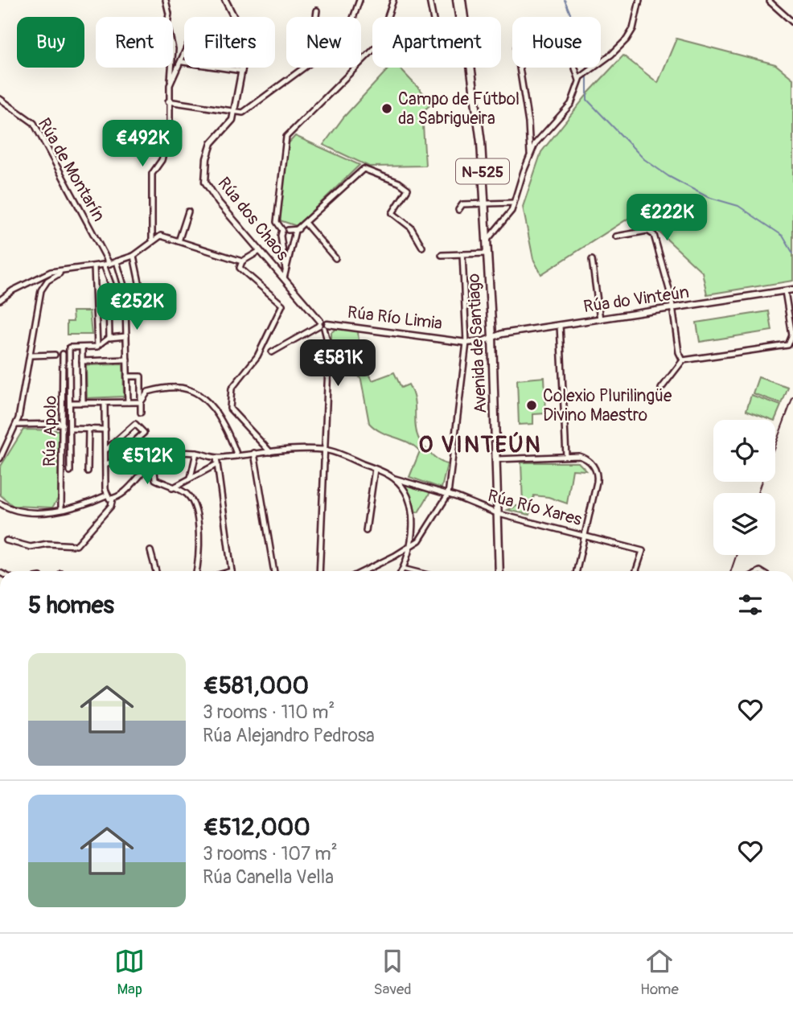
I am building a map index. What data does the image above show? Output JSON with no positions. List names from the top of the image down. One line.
{"streets":{"highway":["N-525","Avenida de Santiago"],"street":["Rúa de Montarín","Rúa dos Chaos","Rúa do Vinteún","Rúa Río Limia","Rúa Apolo","Rúa Río Xares"]},"crossings":[["N-525","Avenida de Santiago"],["Rúa dos Chaos","Rúa Río Limia"],["Rúa do Vinteún","Rúa Río Limia"],["Rúa do Vinteún","Avenida de Santiago"],["Rúa Río Limia","Avenida de Santiago"],["Avenida de Santiago","Rúa Río Xares"]],"districts":["O VINTEÚN"],"places":["Campo de Fútbol da Sabrigueira","Colexio Plurilingüe Divino Maestro"],"page":{"chip":["Buy","Rent","Filters","New","Apartment","House"],"price":["€492K","€222K","€252K","€581K","€512K"],"heading":"5 homes","list":[{"name":"€581,000","note":"3 rooms · 110 m² · Rúa Alejandro Pedrosa"},{"name":"€512,000","note":"3 rooms · 107 m² · Rúa Canella Vella"}],"tabs":["Map","Saved","Home"]}}
